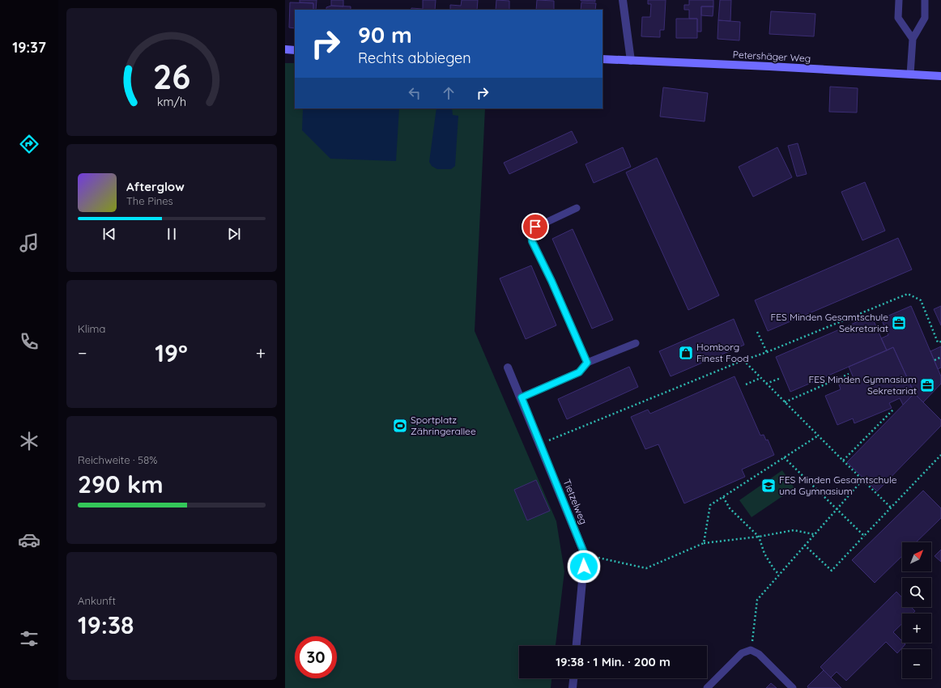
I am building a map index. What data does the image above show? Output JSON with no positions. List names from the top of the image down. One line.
{"streets":{"street":["Petershäger Weg","Tietzelweg"]},"places":{"office":["FES Minden Gesamtschule Sekretariat","FES Minden Gymnasium Sekretariat"],"shop":["Homborg Finest Food"],"sports":["Sportplatz Zähringerallee"],"school or university":["FES Minden Gesamtschule und Gymnasium"]},"north":"top right","page":{"tabs":"19:37","turn":["90 m","Rechts abbiegen"],"song":["Afterglow","The Pines"],"tile":["Klima",["Reichweite · 58%","290 km"],["Ankunft","19:38"]],"heat":["−","19°","+"],"map_buttons":["+","−"],"limit":"30","trip":"19:38 · 1 Min. · 200 m","gauge":["26","km/h"]}}
